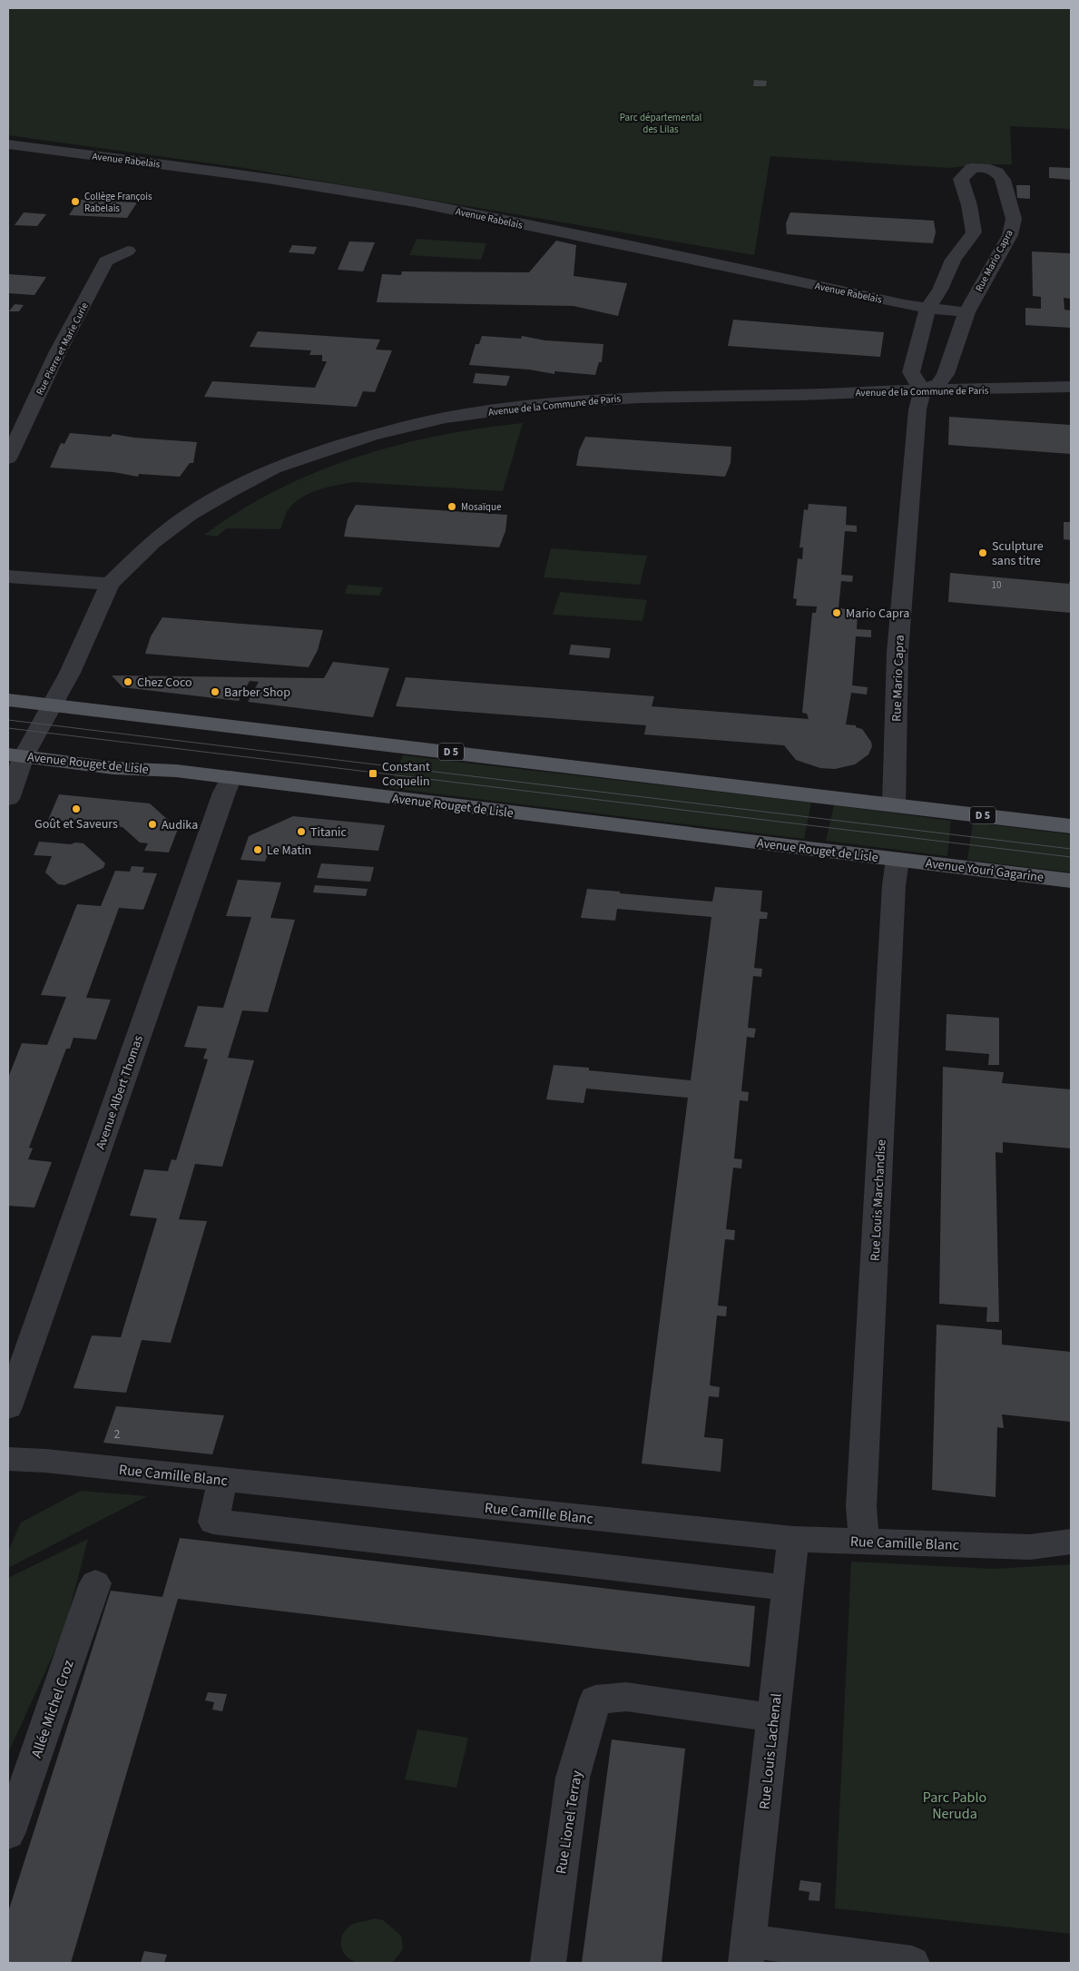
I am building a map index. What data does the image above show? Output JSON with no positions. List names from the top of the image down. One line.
{"streets":{"main road":["D 5","Avenue Rouget de Lisle","Avenue Youri Gagarine"],"street":["Avenue Rabelais","Rue Mario Capra","Rue Pierre et Marie Curie","Avenue de la Commune de Paris","Avenue Albert Thomas","Rue Louis Marchandise","Rue Camille Blanc","Allée Michel Croz","Rue Louis Lachenal","Rue Lionel Terray"]},"crossings":[["Avenue Rabelais","Rue Mario Capra"],["Rue Mario Capra","Avenue de la Commune de Paris"],["Rue Mario Capra","D 5"],["Avenue de la Commune de Paris","D 5"],["Avenue de la Commune de Paris","Avenue Rouget de Lisle"],["Avenue Rouget de Lisle","Avenue Youri Gagarine"],["Avenue Rouget de Lisle","Avenue Albert Thomas"],["Avenue Rouget de Lisle","Rue Louis Marchandise"],["Avenue Youri Gagarine","Rue Louis Marchandise"],["Rue Louis Marchandise","Rue Camille Blanc"],["Rue Camille Blanc","Rue Louis Lachenal"],["Rue Louis Lachenal","Rue Lionel Terray"]],"parks":["Parc départemental des Lilas","Parc Pablo Neruda"],"places":{"other":["Collège François Rabelais","Mosaïque","Sculpture sans titre","Mario Capra","Chez Coco","Barber Shop","Goût et Saveurs","Audika","Titanic","Le Matin"],"transit":["Constant Coquelin"]},"house_numbers":["10","2"]}
